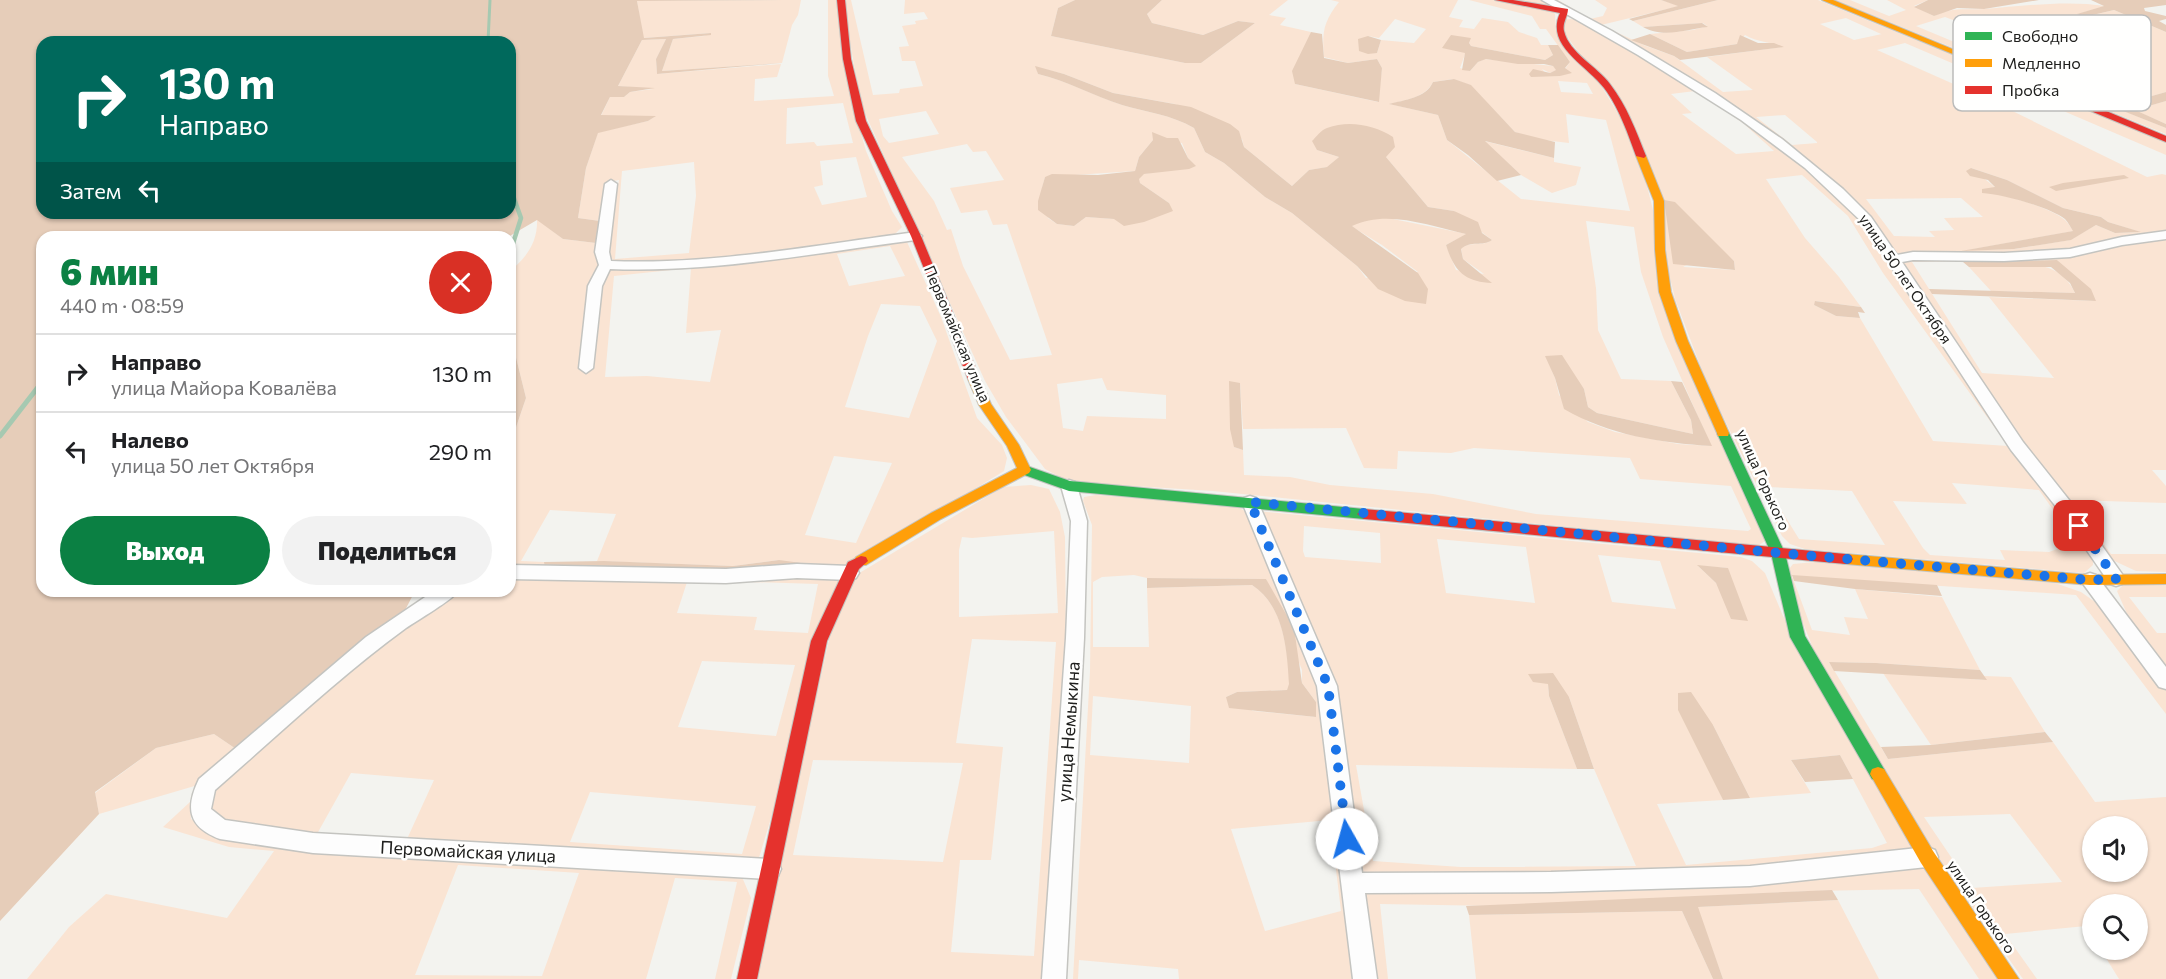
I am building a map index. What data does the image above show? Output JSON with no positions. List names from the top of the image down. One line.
{"streets":{"street":["улица 50 лет Октября","Первомайская улица","улица Горького","улица Немыкина"]},"crossings":[["улица 50 лет Октября","улица Горького"]],"legend":["Свободно","Медленно","Пробка"],"page":{"turn":["130 m","Направо"],"then":"Затем","heading":["6 мин","440 m · 08:59"],"list":[{"name":"Направо","note":"улица Майора Ковалёва","value":"130 m"},{"name":"Налево","note":"улица 50 лет Октября","value":"290 m"}],"buttons":["Выход","Поделиться"]}}
